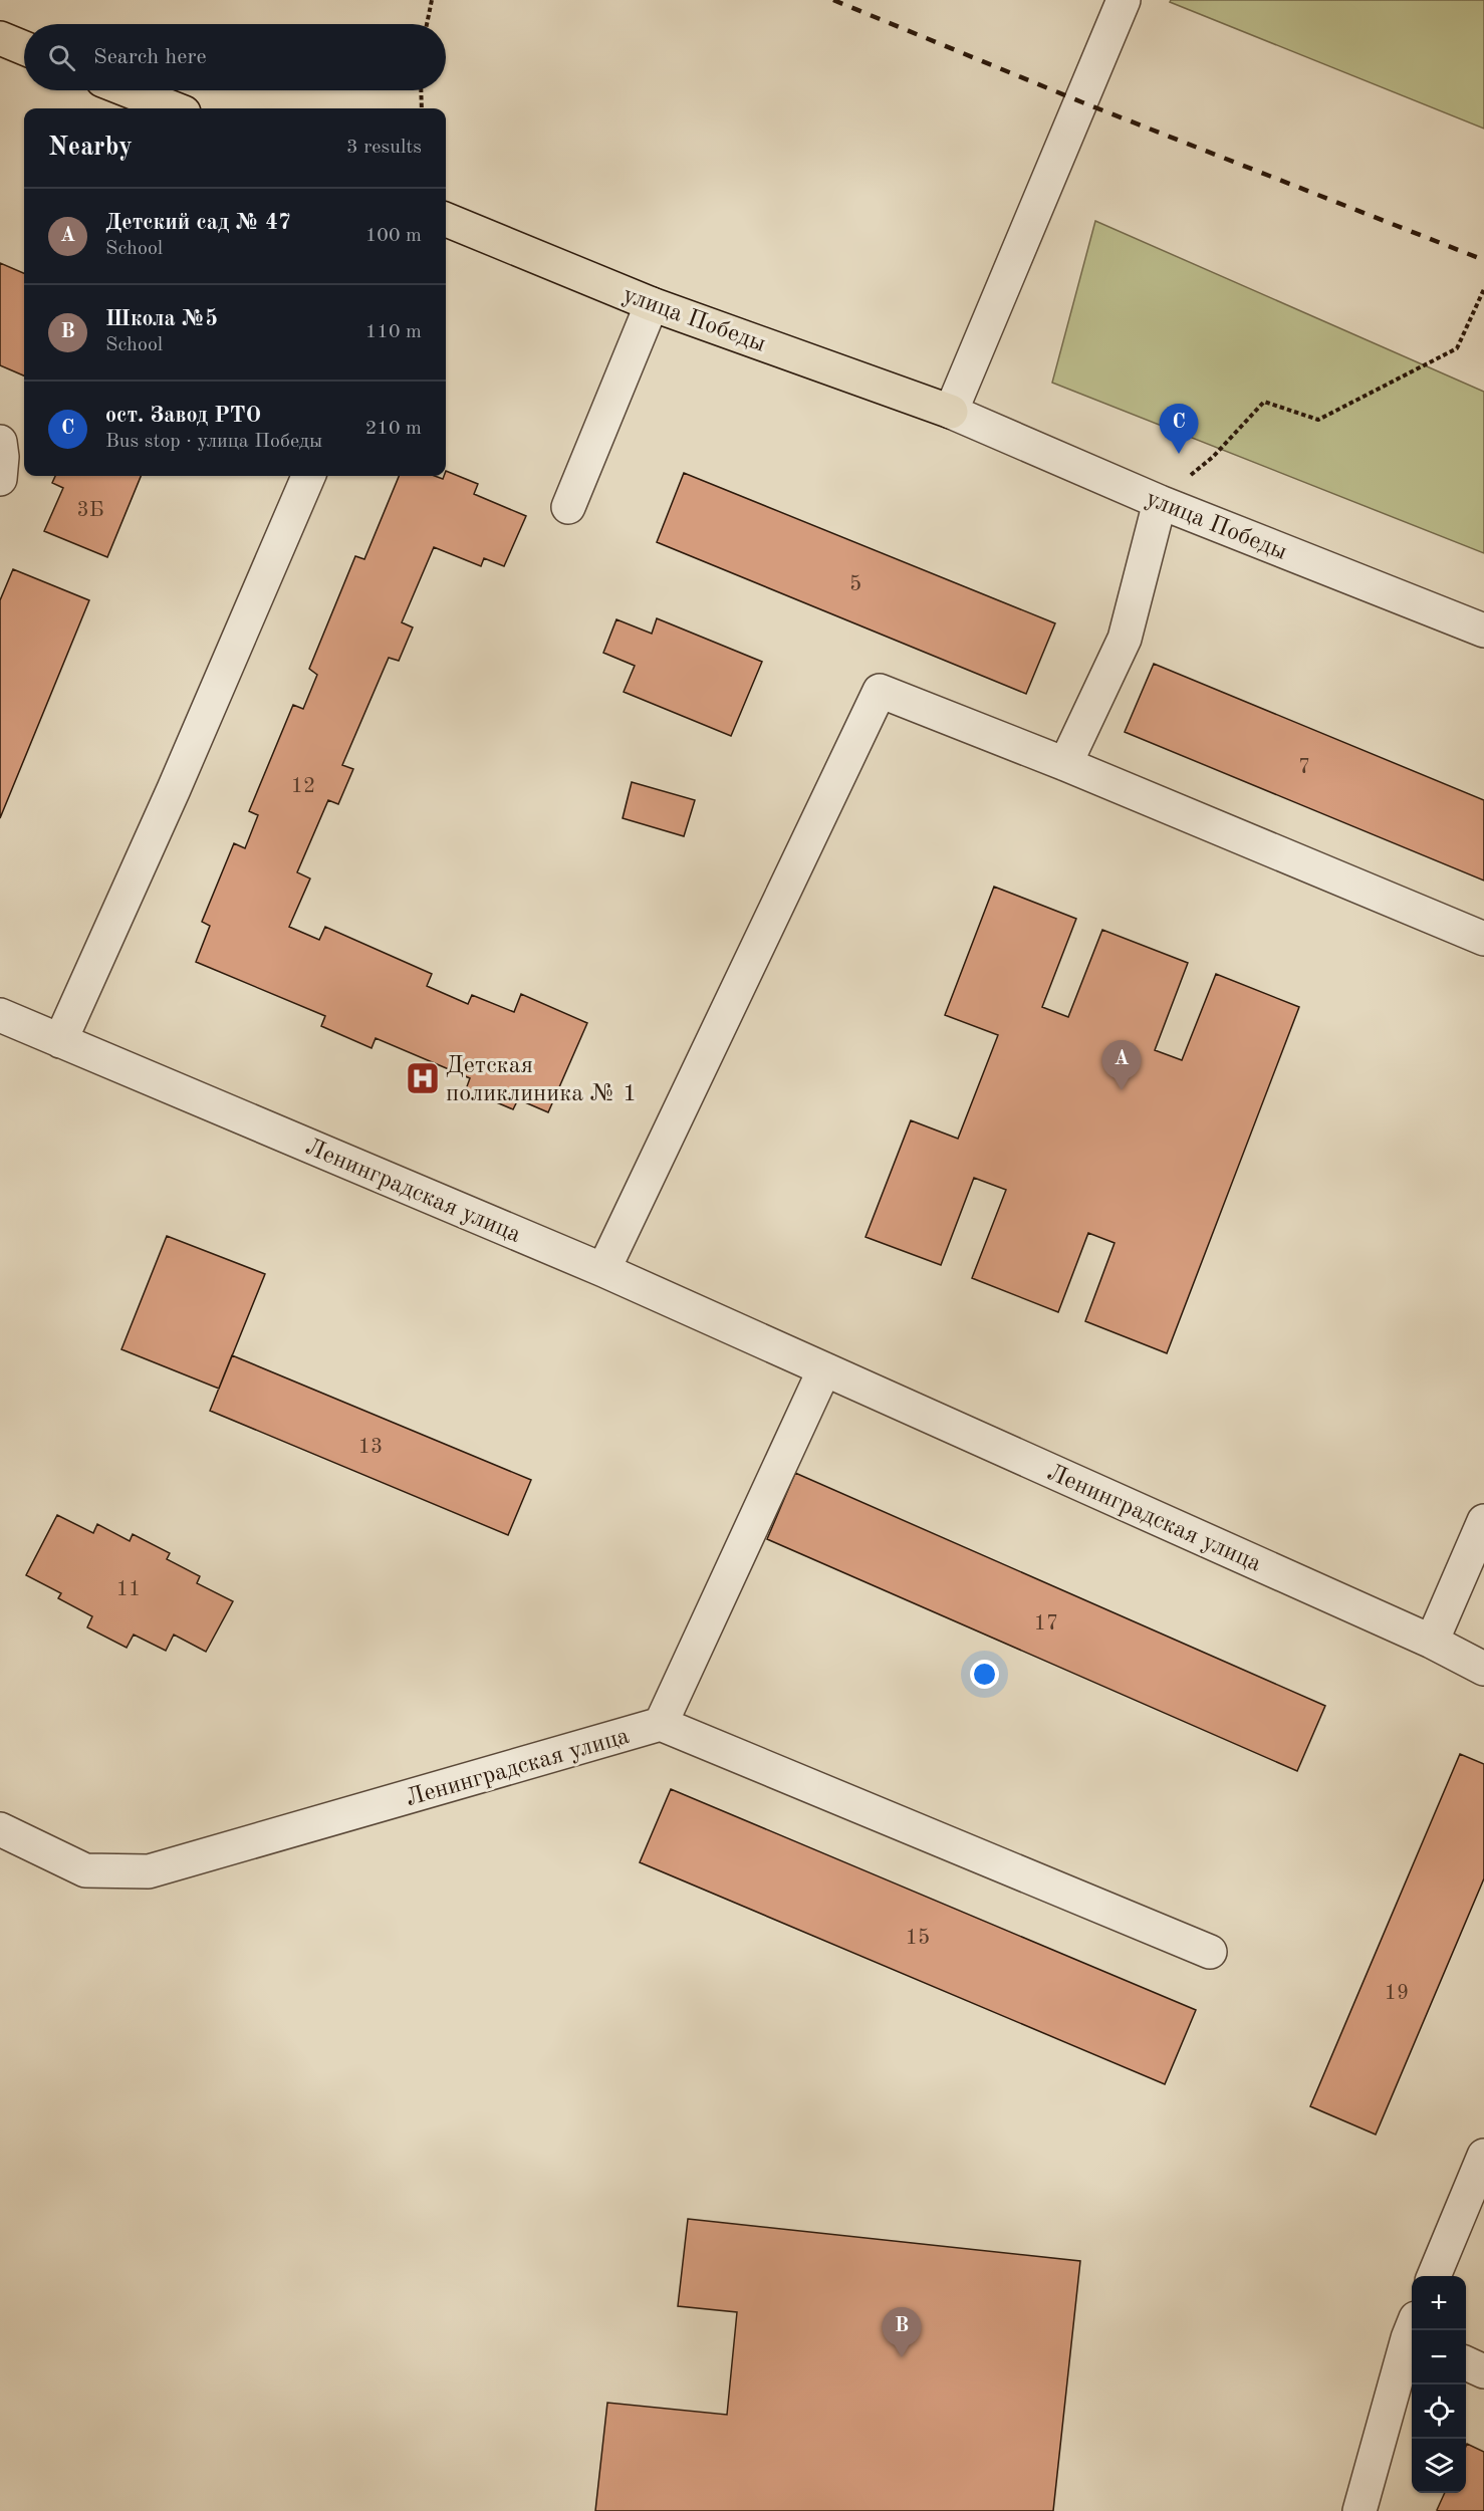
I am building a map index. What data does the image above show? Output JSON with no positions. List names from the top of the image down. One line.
{"streets":{"main road":["улица Победы"],"street":["Ленинградская улица"]},"places":{"hospital":["Детская поликлиника № 1"]},"house_numbers":["3Б","5","7","12","13","11","17","15","19"],"page":{"search":"Search here","heading":["Nearby","3 results"],"list":[{"mark":"A","name":"Детский сад № 47","note":"School","value":"100 m"},{"mark":"B","name":"Школа №5","note":"School","value":"110 m"},{"mark":"C","name":"ост. Завод РТО","note":"Bus stop · улица Победы","value":"210 m"}],"pins":["C","A","B"],"map_buttons":["+","−"]}}
